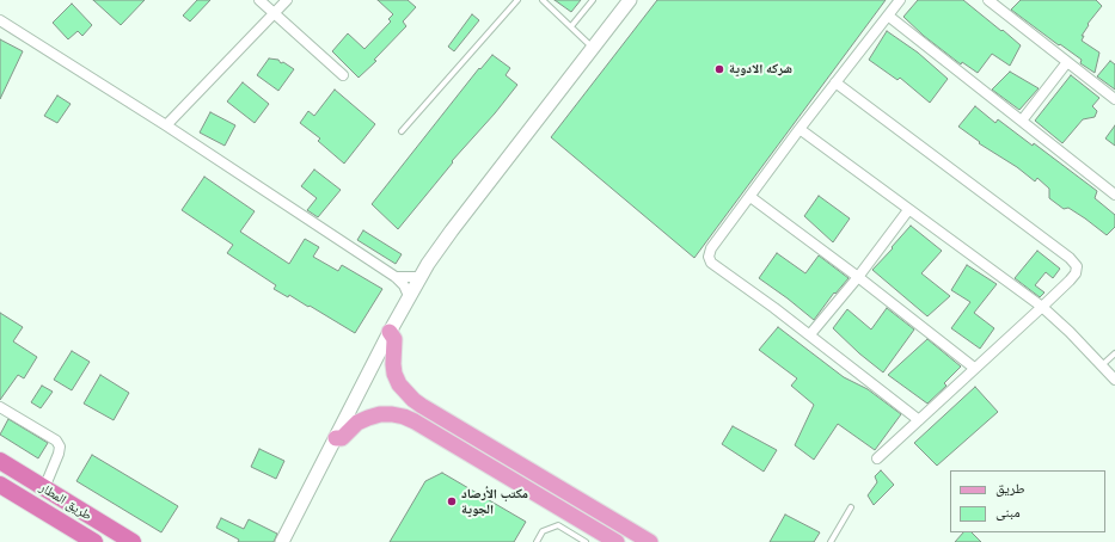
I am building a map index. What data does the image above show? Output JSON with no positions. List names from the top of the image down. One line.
{"streets":{"highway":["طريق المطار"]},"places":["شركه الادوية","مكتب الأرصاد الجوية"],"legend":["طريق","مبنى"]}
